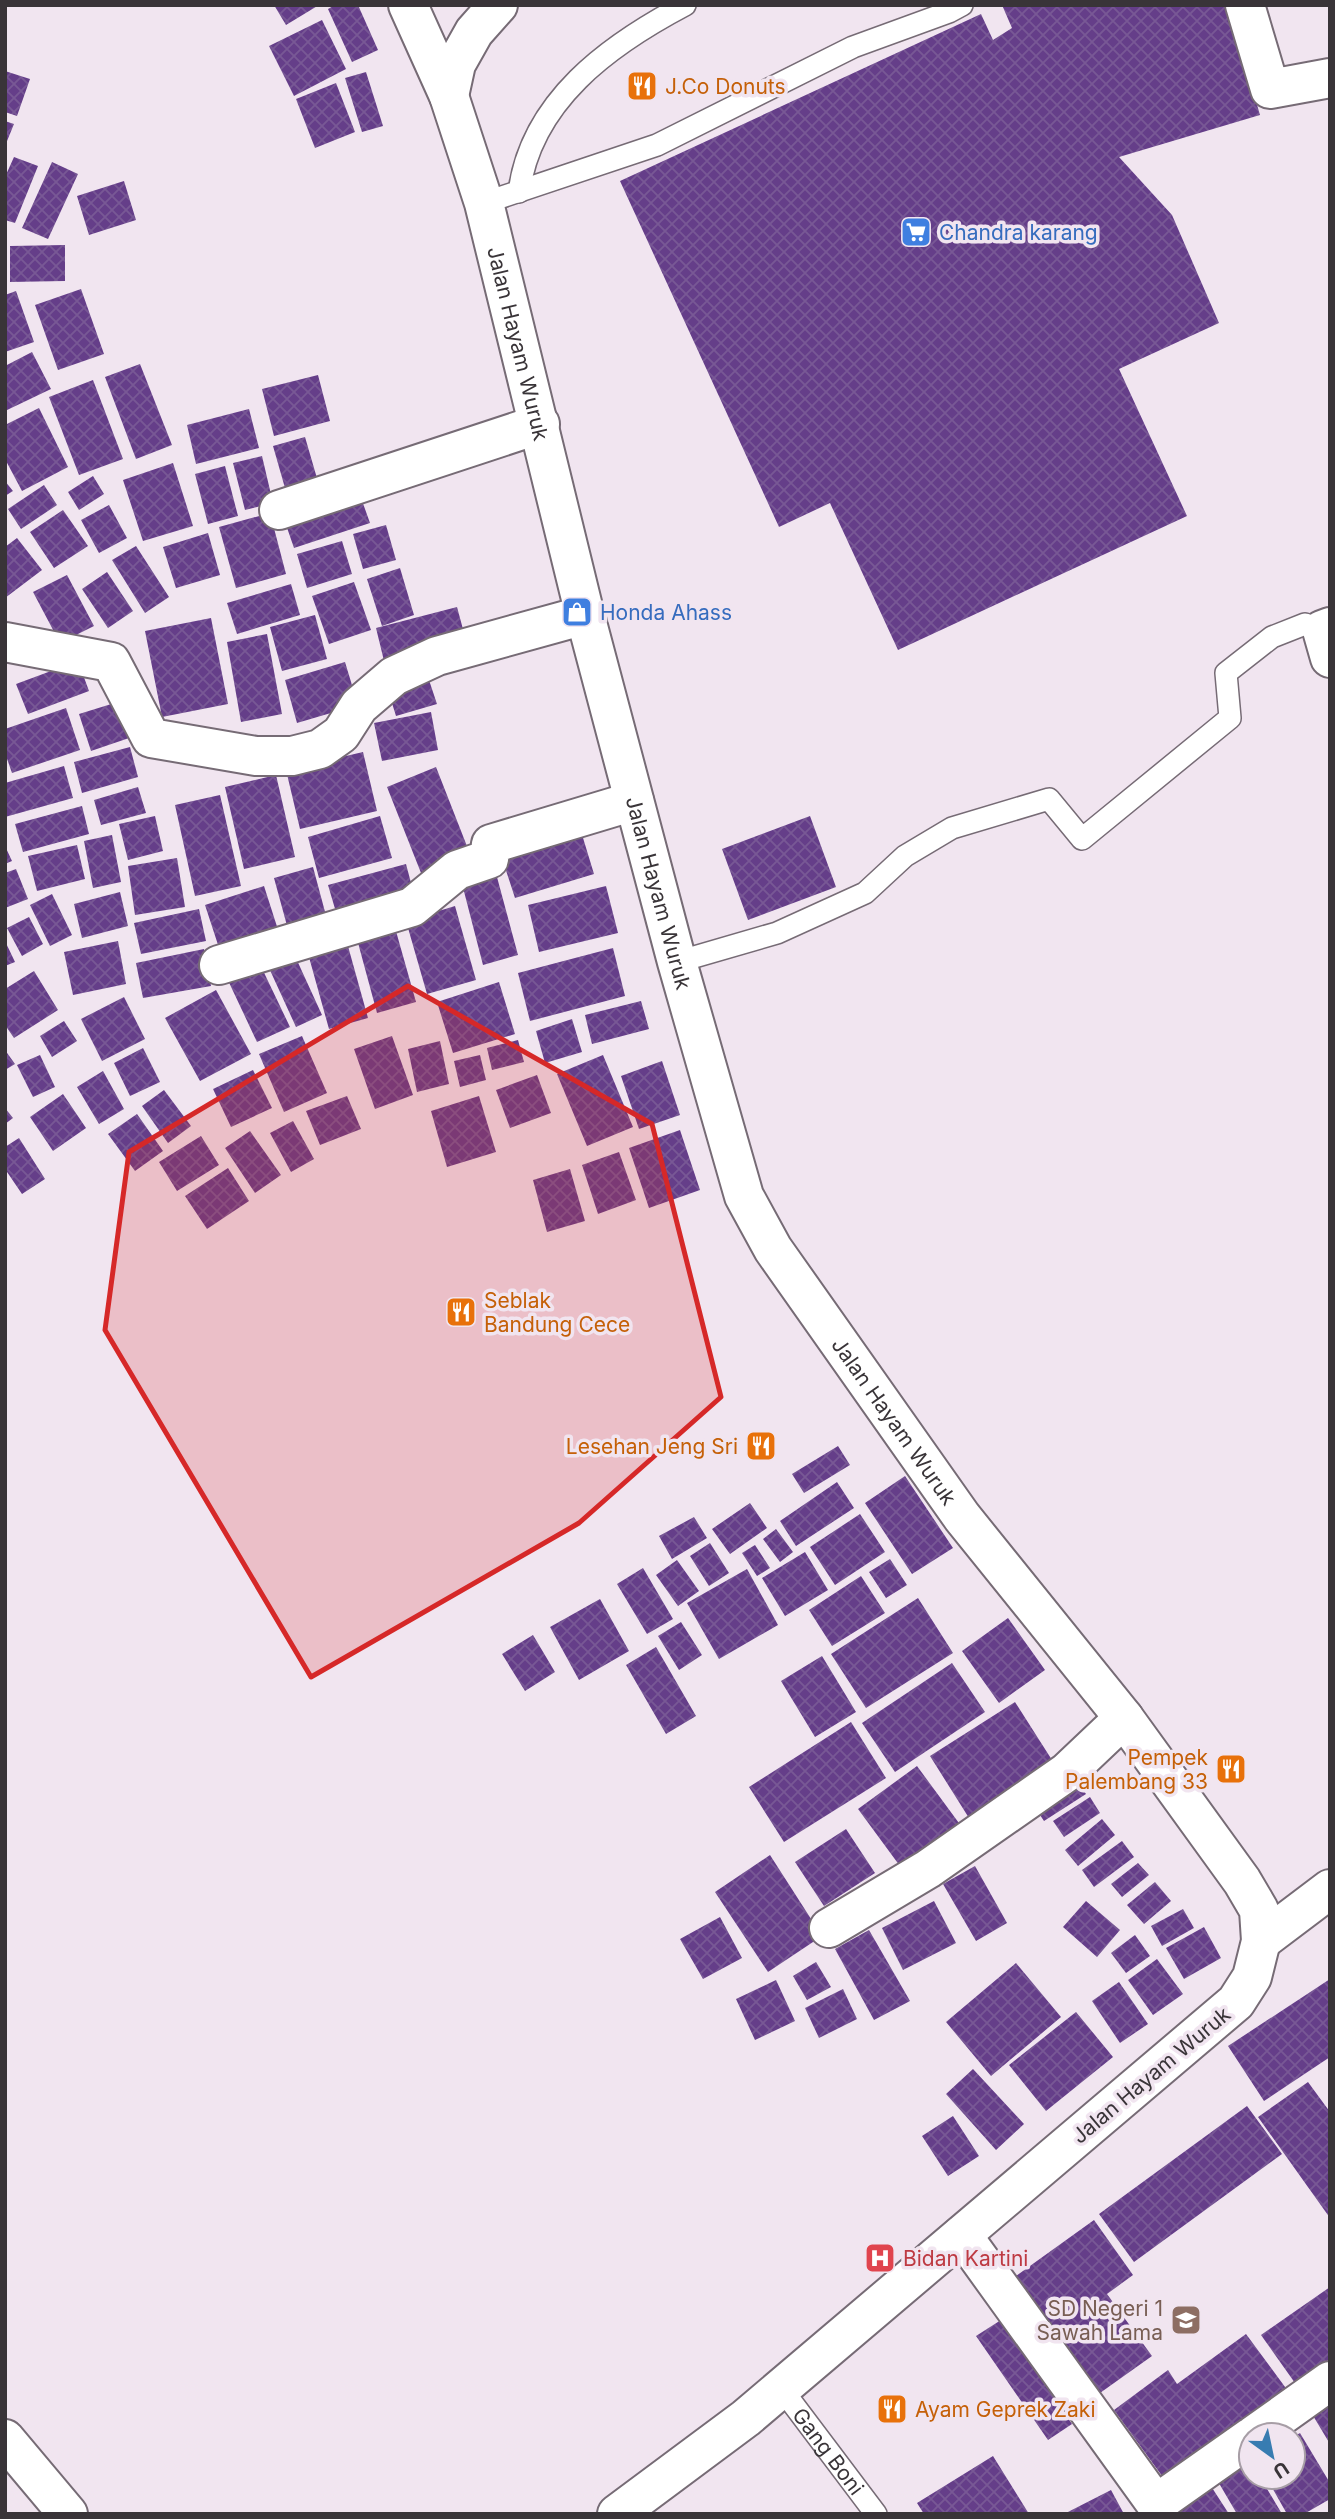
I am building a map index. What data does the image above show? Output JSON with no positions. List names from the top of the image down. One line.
{"streets":{"street":["Jalan Hayam Wuruk"],"lane":["Gang Boni"]},"crossings":[["Jalan Hayam Wuruk","Gang Boni"]],"places":{"restaurant":["J.Co Donuts","Seblak Bandung Cece","Lesehan Jeng Sri","Pempek Palembang 33","Ayam Geprek Zaki"],"supermarket":["Chandra karang"],"shop":["Honda Ahass"],"hospital":["Bidan Kartini"],"school or university":["SD Negeri 1 Sawah Lama"]},"north":"bottom right"}
